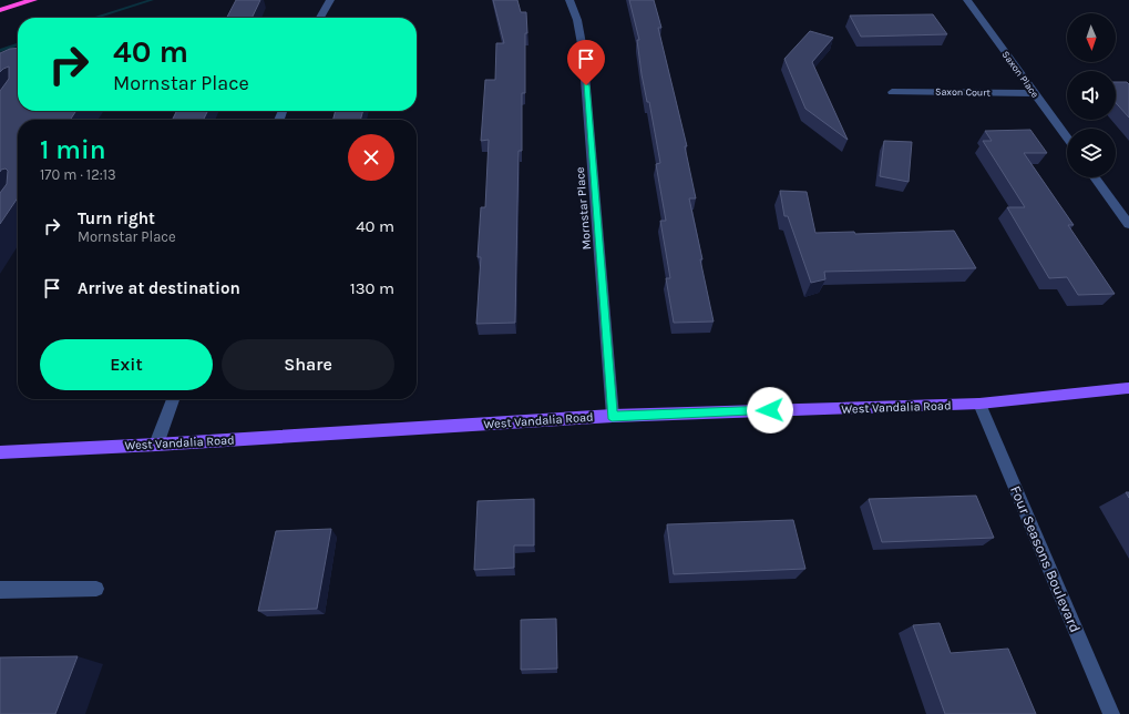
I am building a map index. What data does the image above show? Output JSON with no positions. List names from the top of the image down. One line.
{"streets":{"main road":["West Vandalia Road"],"street":["Saxon Place","Saxon Court","Mornstar Place","Four Seasons Boulevard"]},"crossings":[["Saxon Place","Saxon Court"],["Mornstar Place","West Vandalia Road"],["West Vandalia Road","Four Seasons Boulevard"]],"north":"bottom","page":{"turn":["40 m","Mornstar Place"],"heading":["1 min","170 m · 12:13"],"list":[{"name":"Turn right","note":"Mornstar Place","value":"40 m"},{"name":"Arrive at destination","value":"130 m"}],"buttons":["Exit","Share"]}}
